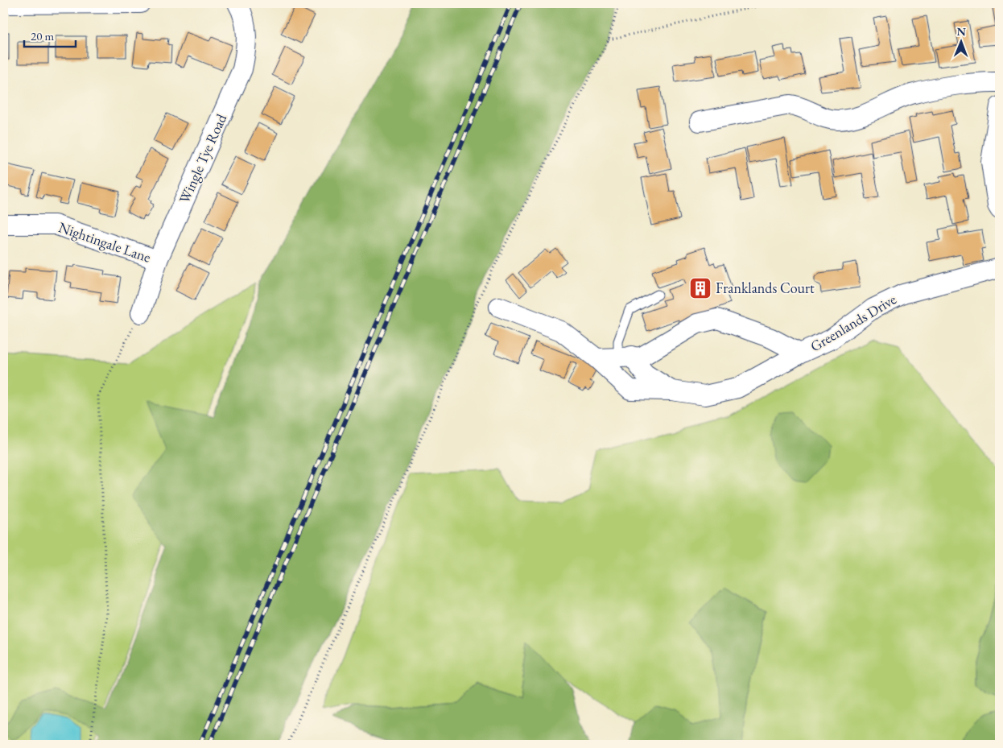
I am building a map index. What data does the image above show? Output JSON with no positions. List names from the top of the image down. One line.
{"streets":{"street":["Wingle Tye Road","Nightingale Lane","Greenlands Drive"]},"crossings":[["Wingle Tye Road","Nightingale Lane"]],"places":{"building":["Franklands Court"]},"scale_bar":"20 m","north":"top"}
